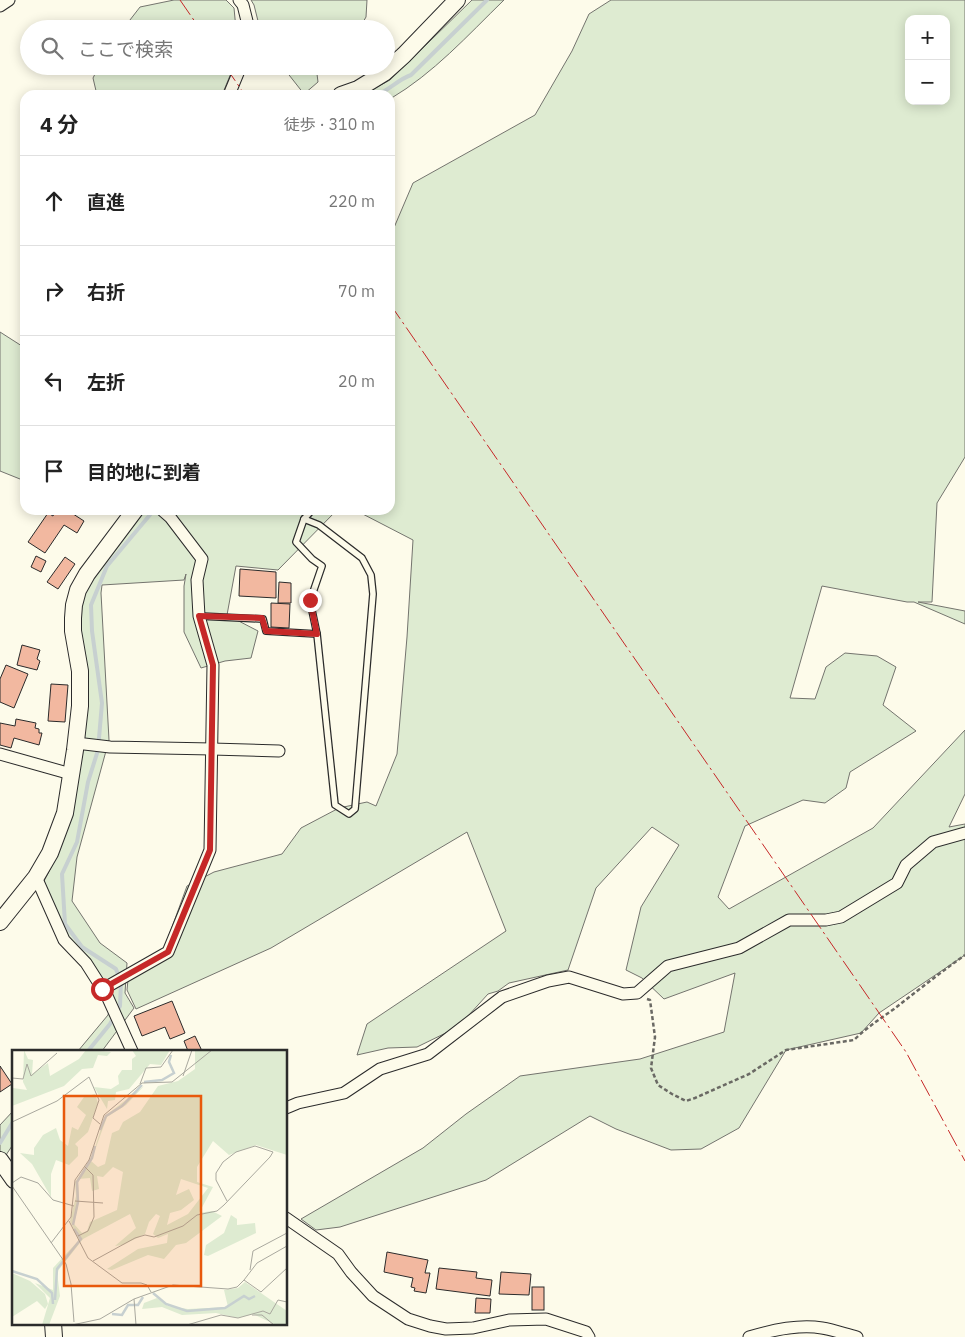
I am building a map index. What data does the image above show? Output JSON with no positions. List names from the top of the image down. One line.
{"page":{"map_buttons":["+","−"],"search":"ここで検索","heading":["4 分","徒歩 · 310 m"],"list":[["直進","220 m"],["右折","70 m"],["左折","20 m"],"目的地に到着"]}}
